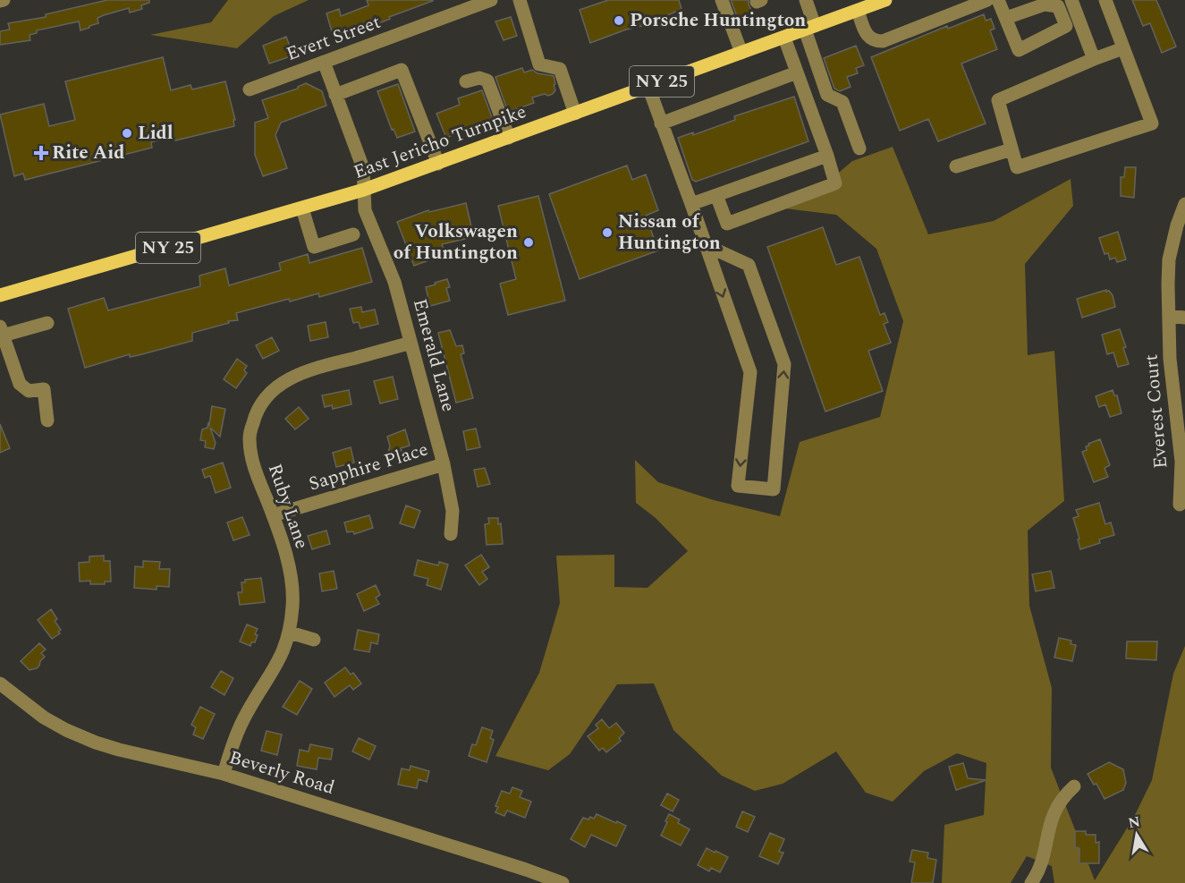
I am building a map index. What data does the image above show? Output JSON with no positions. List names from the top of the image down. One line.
{"streets":{"main road":["NY 25","East Jericho Turnpike"],"street":["Evert Street","Emerald Lane","Everest Court","Sapphire Place","Ruby Lane","Beverly Road"]},"crossings":[["Evert Street","Emerald Lane"],["East Jericho Turnpike","Emerald Lane"],["Emerald Lane","Sapphire Place"],["Emerald Lane","Ruby Lane"],["Sapphire Place","Ruby Lane"],["Ruby Lane","Beverly Road"]],"places":{"other":["Porsche Huntington","Lidl","Nissan of Huntington","Volkswagen of Huntington"],"health":["Rite Aid"]},"north":"top"}
